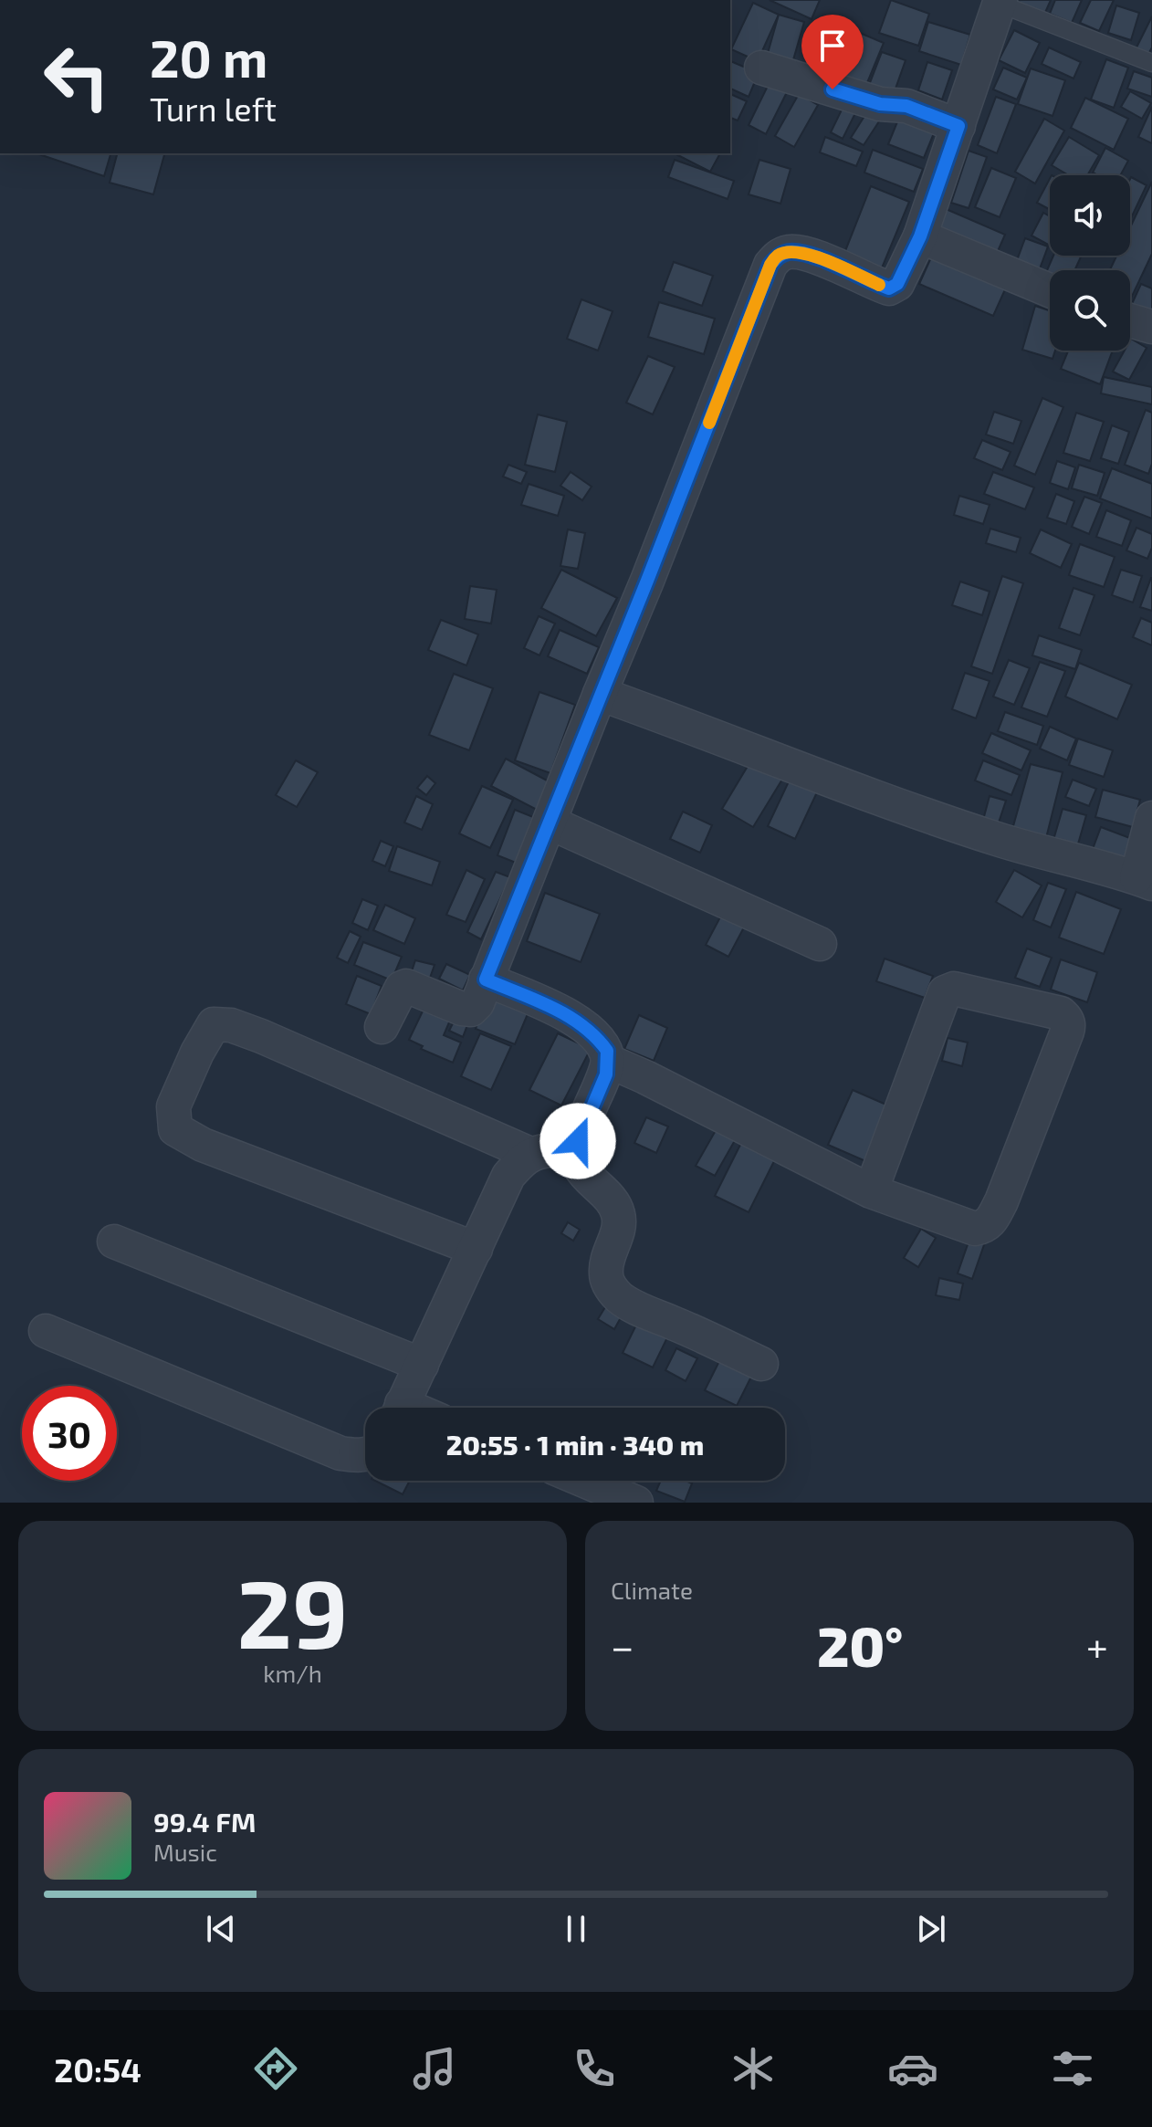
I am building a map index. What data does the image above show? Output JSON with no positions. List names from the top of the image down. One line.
{"page":{"turn":["20 m","Turn left"],"limit":"30","trip":"20:55 · 1 min · 340 m","tile":[["29","km/h"],"Climate"],"heat":["−","20°","+"],"song":["99.4 FM","Music"],"tabs":"20:54"}}
